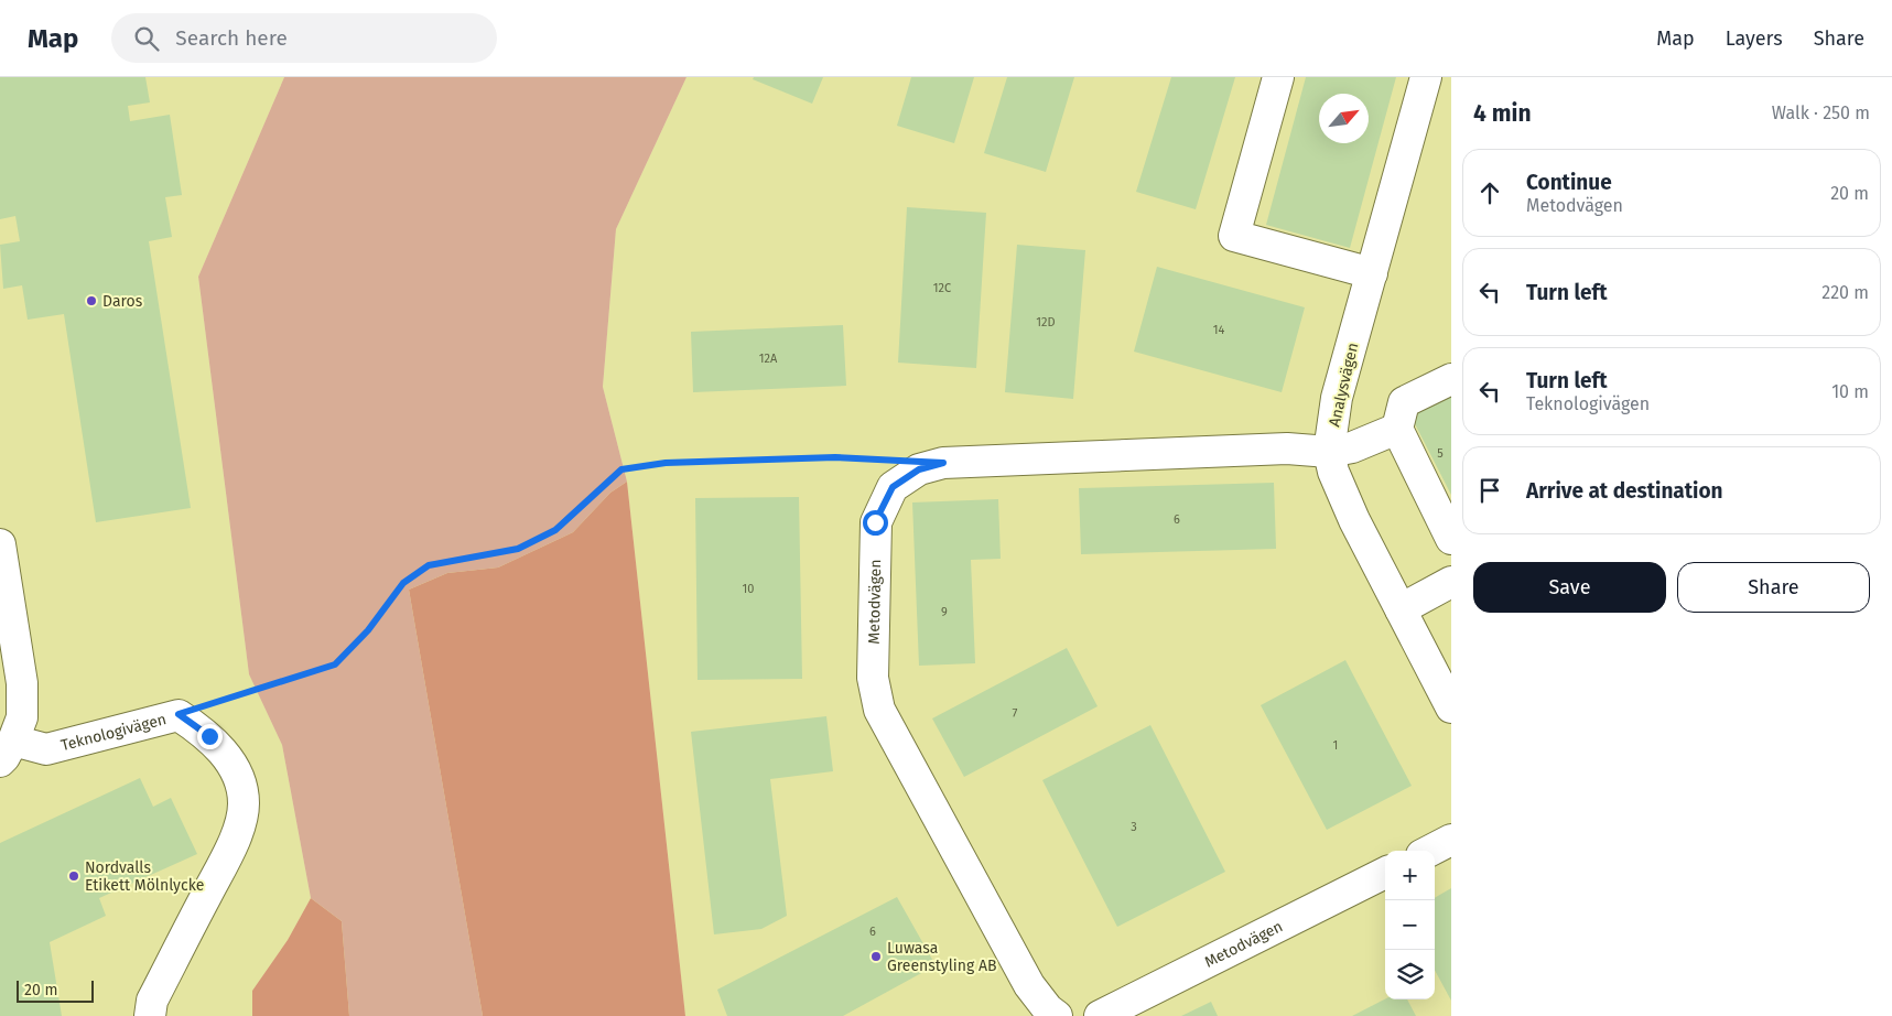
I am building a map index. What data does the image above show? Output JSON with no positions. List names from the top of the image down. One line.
{"streets":{"street":["Analysvägen","Metodvägen","Teknologivägen"]},"crossings":[["Analysvägen","Metodvägen"]],"places":["Daros","Nordvalls Etikett Mölnlycke","Luwasa Greenstyling AB"],"house_numbers":["12C","12D","14","12A","5","6","10","9","7","1","3","6"],"scale_bar":"20 m","north":"top right","page":{"header":"Map","search":"Search here","nav":["Map","Layers","Share"],"heading":["4 min","Walk · 250 m"],"list":[["Continue","Metodvägen","20 m"],["Turn left","220 m"],["Turn left","Teknologivägen","10 m"],"Arrive at destination"],"buttons":["Save","Share"],"map_buttons":["+","−"],"scale":"20 m"}}
